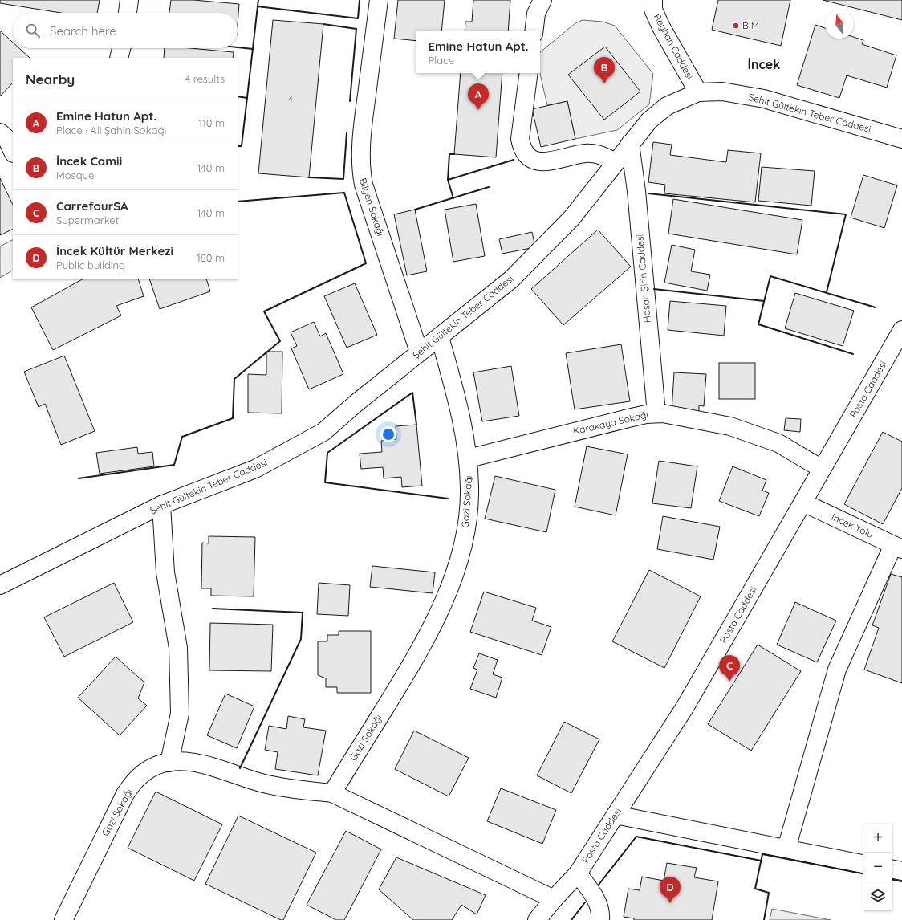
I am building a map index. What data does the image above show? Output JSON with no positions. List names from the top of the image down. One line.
{"streets":{"street":["Reyhan Caddesi","Şehit Gültekin Teber Caddesi","Bilgen Sokağı","Hasan Şirin Caddesi","Posta Caddesi","Karakaya Sokağı","Gazi Sokağı","Incek Yolu"]},"crossings":[["Reyhan Caddesi","Şehit Gültekin Teber Caddesi"],["Şehit Gültekin Teber Caddesi","Bilgen Sokağı"],["Şehit Gültekin Teber Caddesi","Hasan Şirin Caddesi"],["Şehit Gültekin Teber Caddesi","Gazi Sokağı"],["Hasan Şirin Caddesi","Karakaya Sokağı"],["Posta Caddesi","Karakaya Sokağı"],["Posta Caddesi","Incek Yolu"],["Karakaya Sokağı","Gazi Sokağı"]],"districts":["İncek"],"places":["BİM"],"house_numbers":["4"],"north":"top","page":{"search":"Search here","popup":["Emine Hatun Apt.","Place"],"pins":["B","A","C","D"],"heading":["Nearby","4 results"],"list":[{"mark":"A","name":"Emine Hatun Apt.","note":"Place · Ali Şahin Sokağı","value":"110 m"},{"mark":"B","name":"İncek Camii","note":"Mosque","value":"140 m"},{"mark":"C","name":"CarrefourSA","note":"Supermarket","value":"140 m"},{"mark":"D","name":"İncek Kültür Merkezi","note":"Public building","value":"180 m"}],"map_buttons":["+","−"]}}
